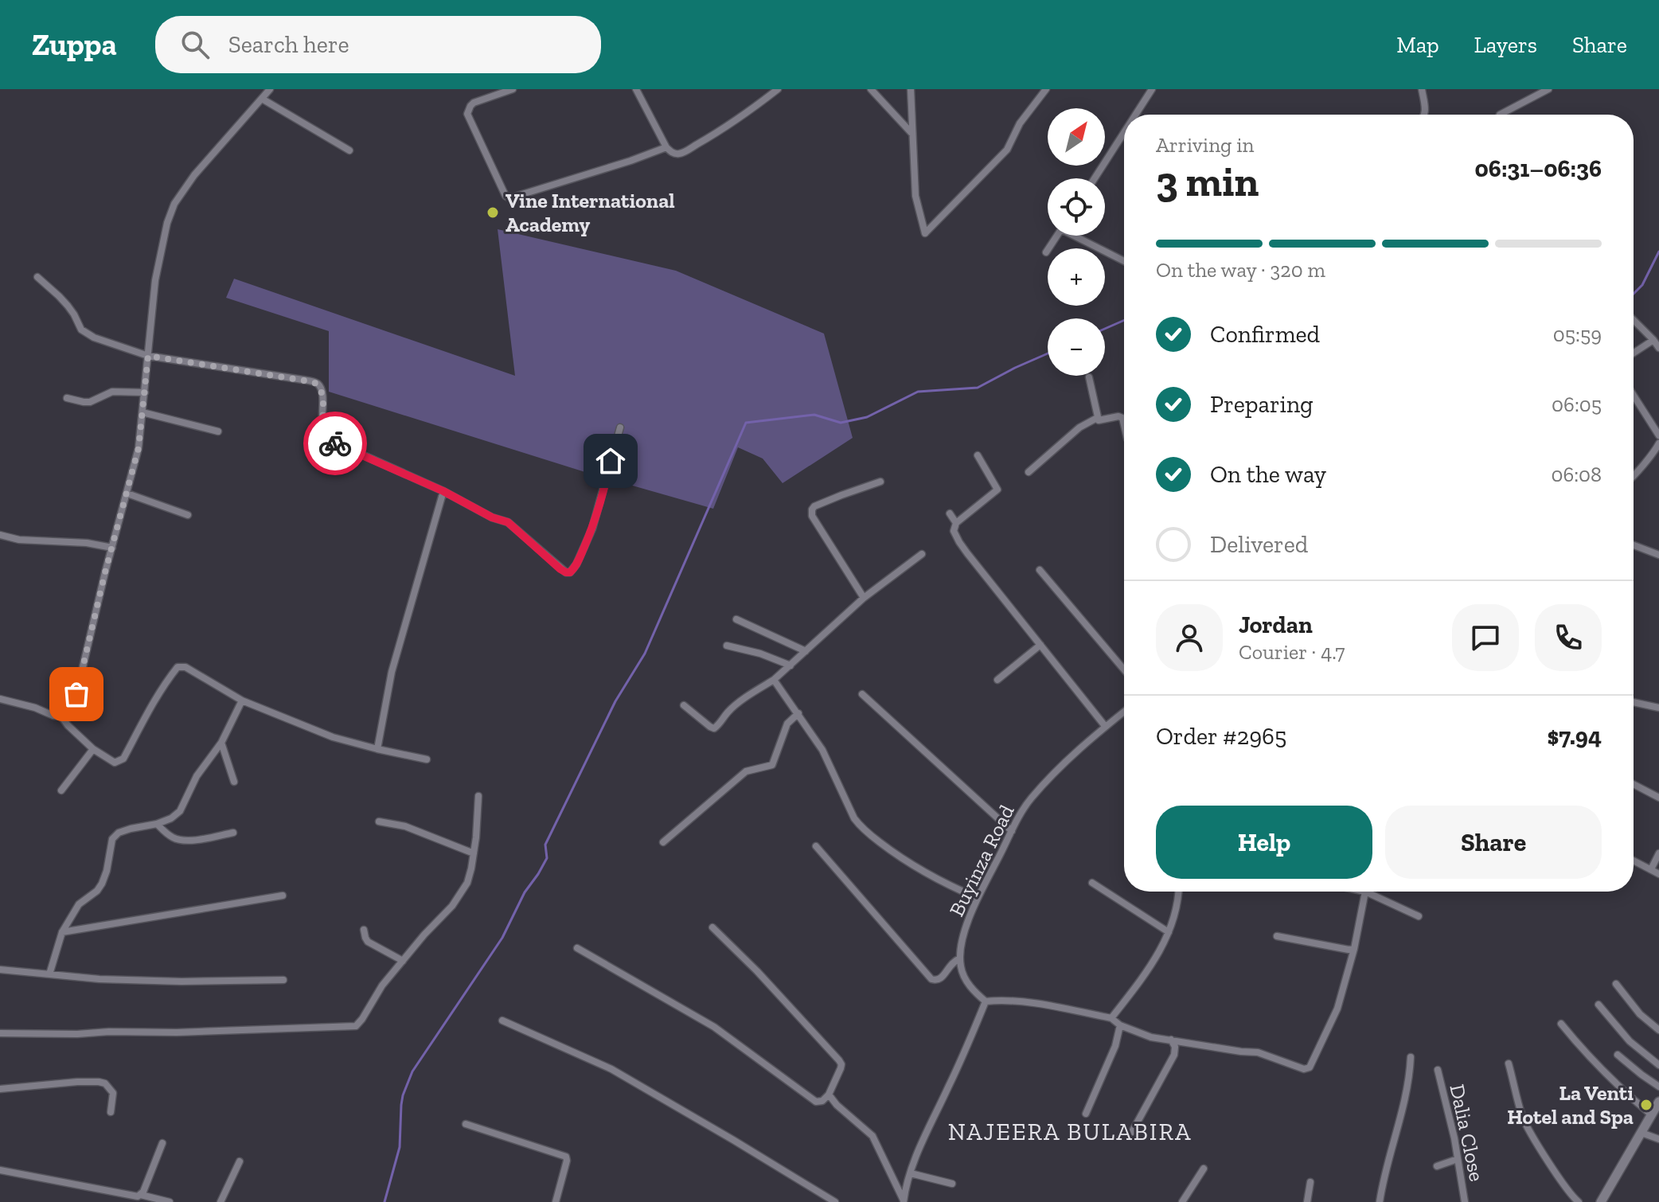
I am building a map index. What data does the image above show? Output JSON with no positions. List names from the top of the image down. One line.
{"streets":{"street":["Buyinza Road","Dalia Close"]},"districts":["NAJEERA BULABIRA"],"places":["Vine International Academy","La Venti Hotel and Spa"],"north":"top right","page":{"header":"Zuppa","search":"Search here","nav":["Map","Layers","Share"],"map_buttons":["+","−"],"heading":["3 min","Arriving in","06:31–06:36"],"panel":["Jordan","Courier · 4.7","Order #2965","$7.94"],"bar":"On the way · 320 m","list":[["Confirmed","05:59"],["Preparing","06:05"],["On the way","06:08"],"Delivered"],"buttons":["Help","Share"]}}
